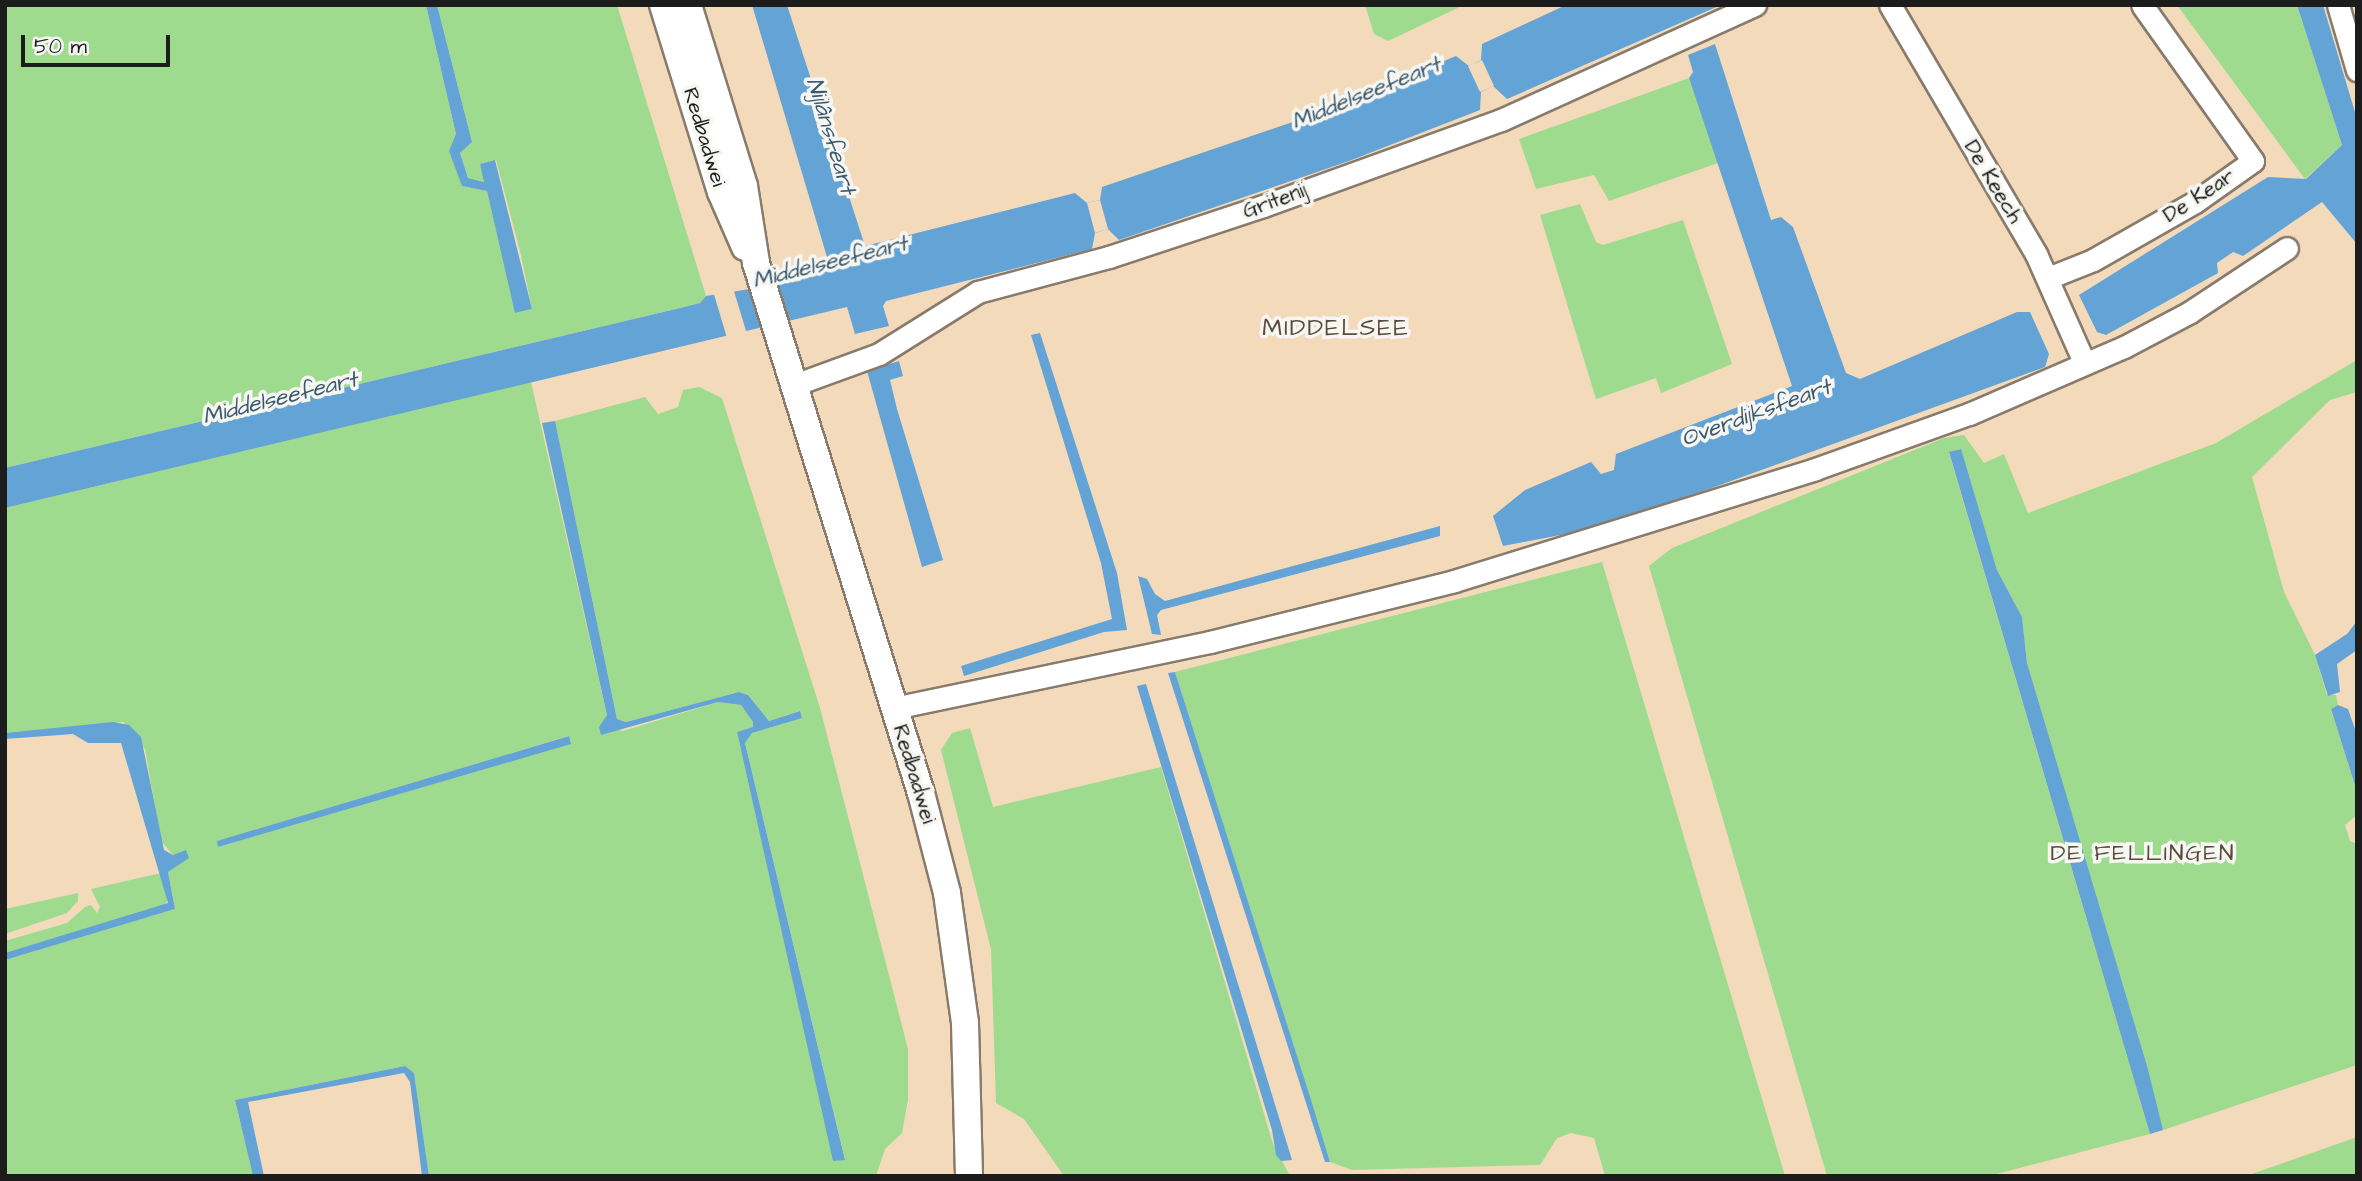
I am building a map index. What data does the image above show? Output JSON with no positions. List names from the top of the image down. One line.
{"streets":{"street":["Redbadwei","De Keech","De Kear","Gritenij"]},"crossings":[["Redbadwei","Gritenij"],["De Keech","De Kear"]],"districts":["MIDDELSEE","DE FELLINGEN"],"water":["Middelseefeart","Nijlânsfeart","Overdijksfeart"],"scale_bar":"50 m"}
